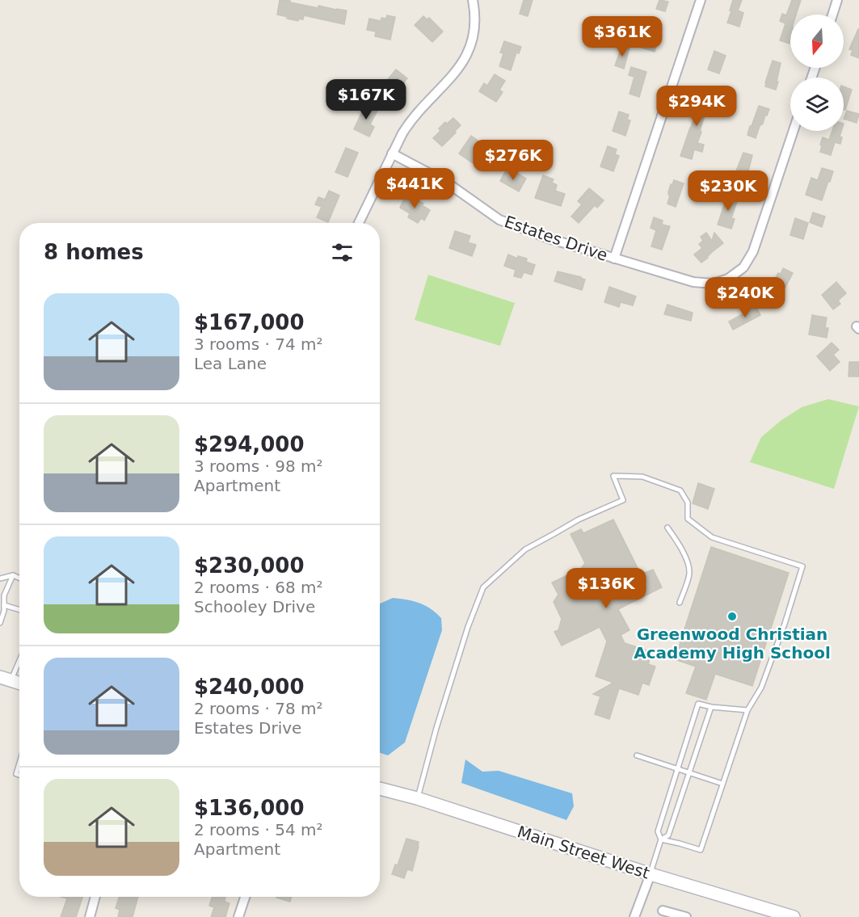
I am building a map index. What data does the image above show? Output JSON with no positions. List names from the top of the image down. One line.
{"streets":{"main road":["Main Street West"],"street":["Estates Drive"]},"places":["Greenwood Christian Academy High School"],"north":"bottom","page":{"price":["$361K","$167K","$294K","$276K","$441K","$230K","$240K","$136K"],"heading":"8 homes","list":[{"name":"$167,000","note":"3 rooms · 74 m² · Lea Lane"},{"name":"$294,000","note":"3 rooms · 98 m² · Apartment"},{"name":"$230,000","note":"2 rooms · 68 m² · Schooley Drive"},{"name":"$240,000","note":"2 rooms · 78 m² · Estates Drive"},{"name":"$136,000","note":"2 rooms · 54 m² · Apartment"}]}}
